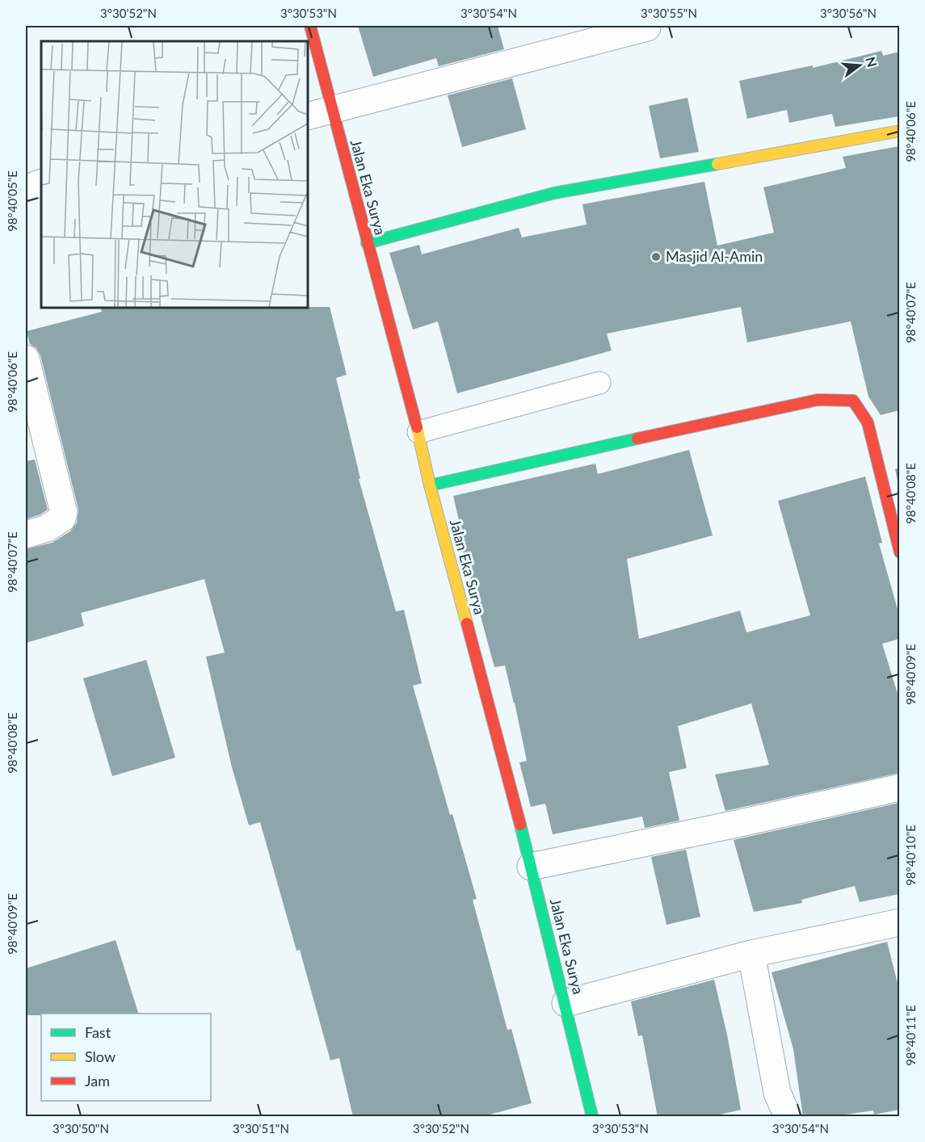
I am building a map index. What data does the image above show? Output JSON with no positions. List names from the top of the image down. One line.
{"streets":{"street":["Jalan Eka Surya"]},"places":["Masjid Al-Amin"],"legend":["Fast","Slow","Jam"],"north":"right","coordinates":["3°30'52\"N","3°30'53\"N","3°30'54\"N","3°30'55\"N","3°30'56\"N","98°40'06\"E","98°40'05\"E","98°40'07\"E","98°40'08\"E","98°40'09\"E","98°40'10\"E","98°40'11\"E","3°30'50\"N","3°30'51\"N"]}
